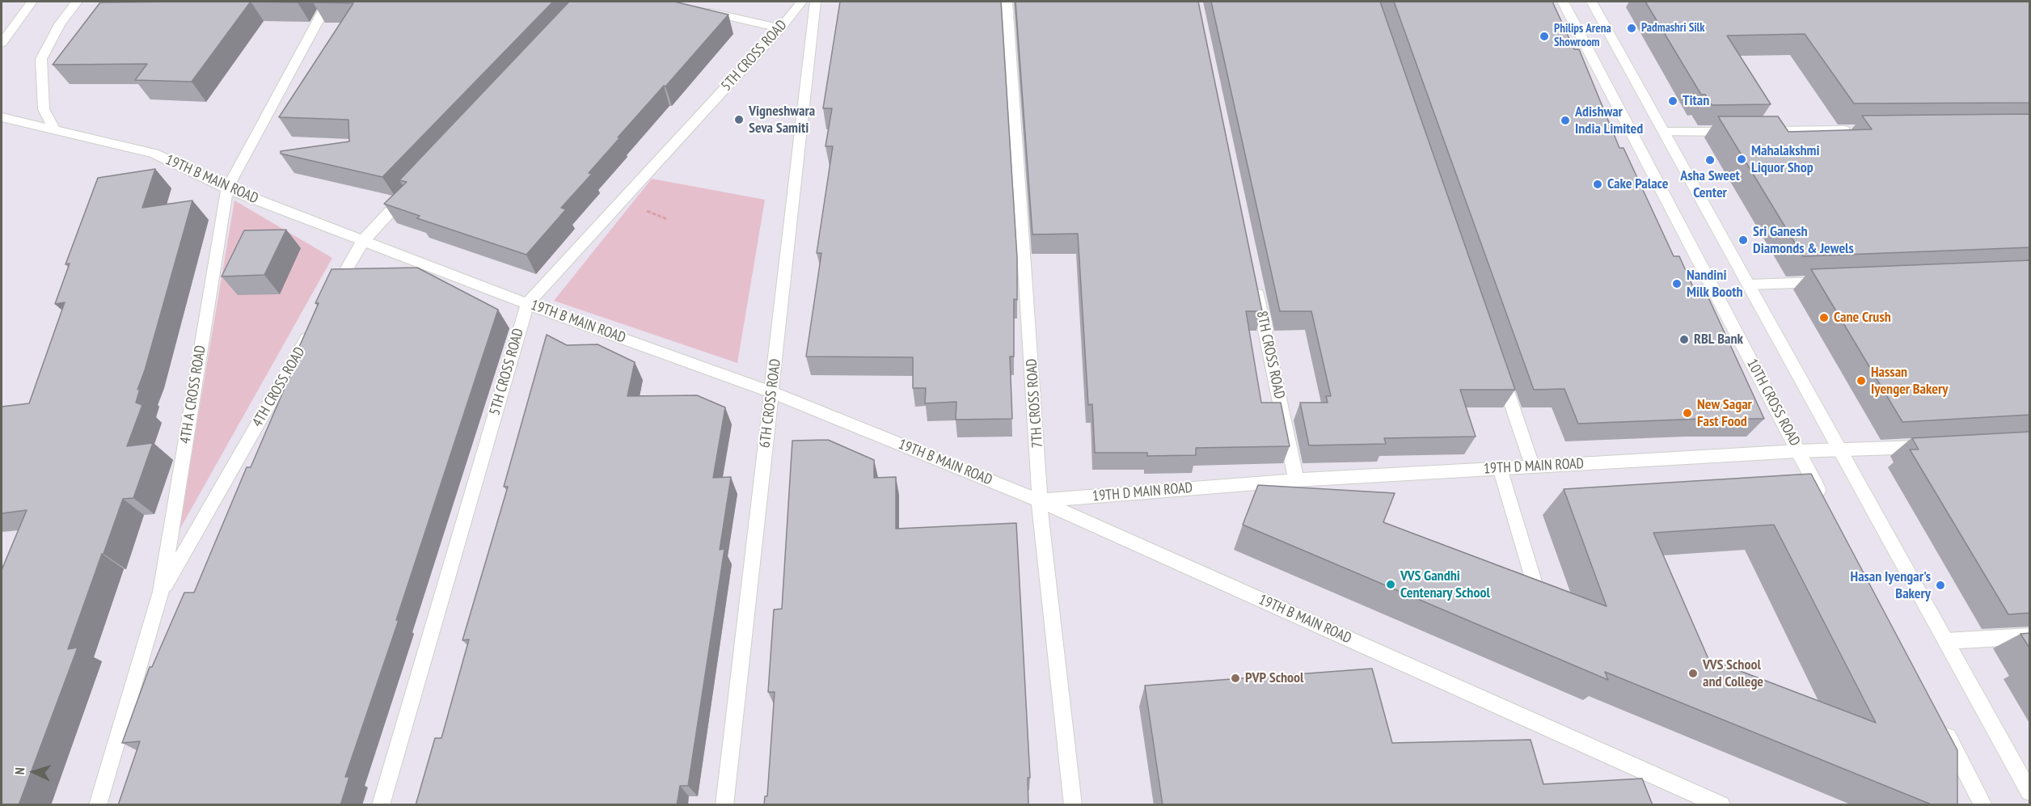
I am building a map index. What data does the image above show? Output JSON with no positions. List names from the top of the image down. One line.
{"streets":{"street":["5TH CROSS ROAD","19TH B MAIN ROAD","8TH CROSS ROAD","4TH CROSS ROAD","4TH A CROSS ROAD","10TH CROSS ROAD","6TH CROSS ROAD","7TH CROSS ROAD","19TH D MAIN ROAD"]},"crossings":[["5TH CROSS ROAD","19TH B MAIN ROAD"],["19TH B MAIN ROAD","4TH A CROSS ROAD"],["19TH B MAIN ROAD","6TH CROSS ROAD"],["19TH B MAIN ROAD","7TH CROSS ROAD"],["19TH B MAIN ROAD","19TH D MAIN ROAD"],["8TH CROSS ROAD","19TH D MAIN ROAD"],["4TH CROSS ROAD","4TH A CROSS ROAD"],["10TH CROSS ROAD","19TH D MAIN ROAD"],["7TH CROSS ROAD","19TH D MAIN ROAD"]],"places":["Padmashri Silk","Philips Arena Showroom","Titan","Vigneshwara Seva Samiti","Adishwar India Limited","Mahalakshmi Liquor Shop","Asha Sweet Center","Cake Palace","Sri Ganesh Diamonds & Jewels","Nandini Milk Booth","Cane Crush","RBL Bank","Hassan Iyenger Bakery","New Sagar Fast Food","VVS Gandhi Centenary School","Hasan Iyengar's Bakery","VVS School and College","PVP School"],"north":"left"}
